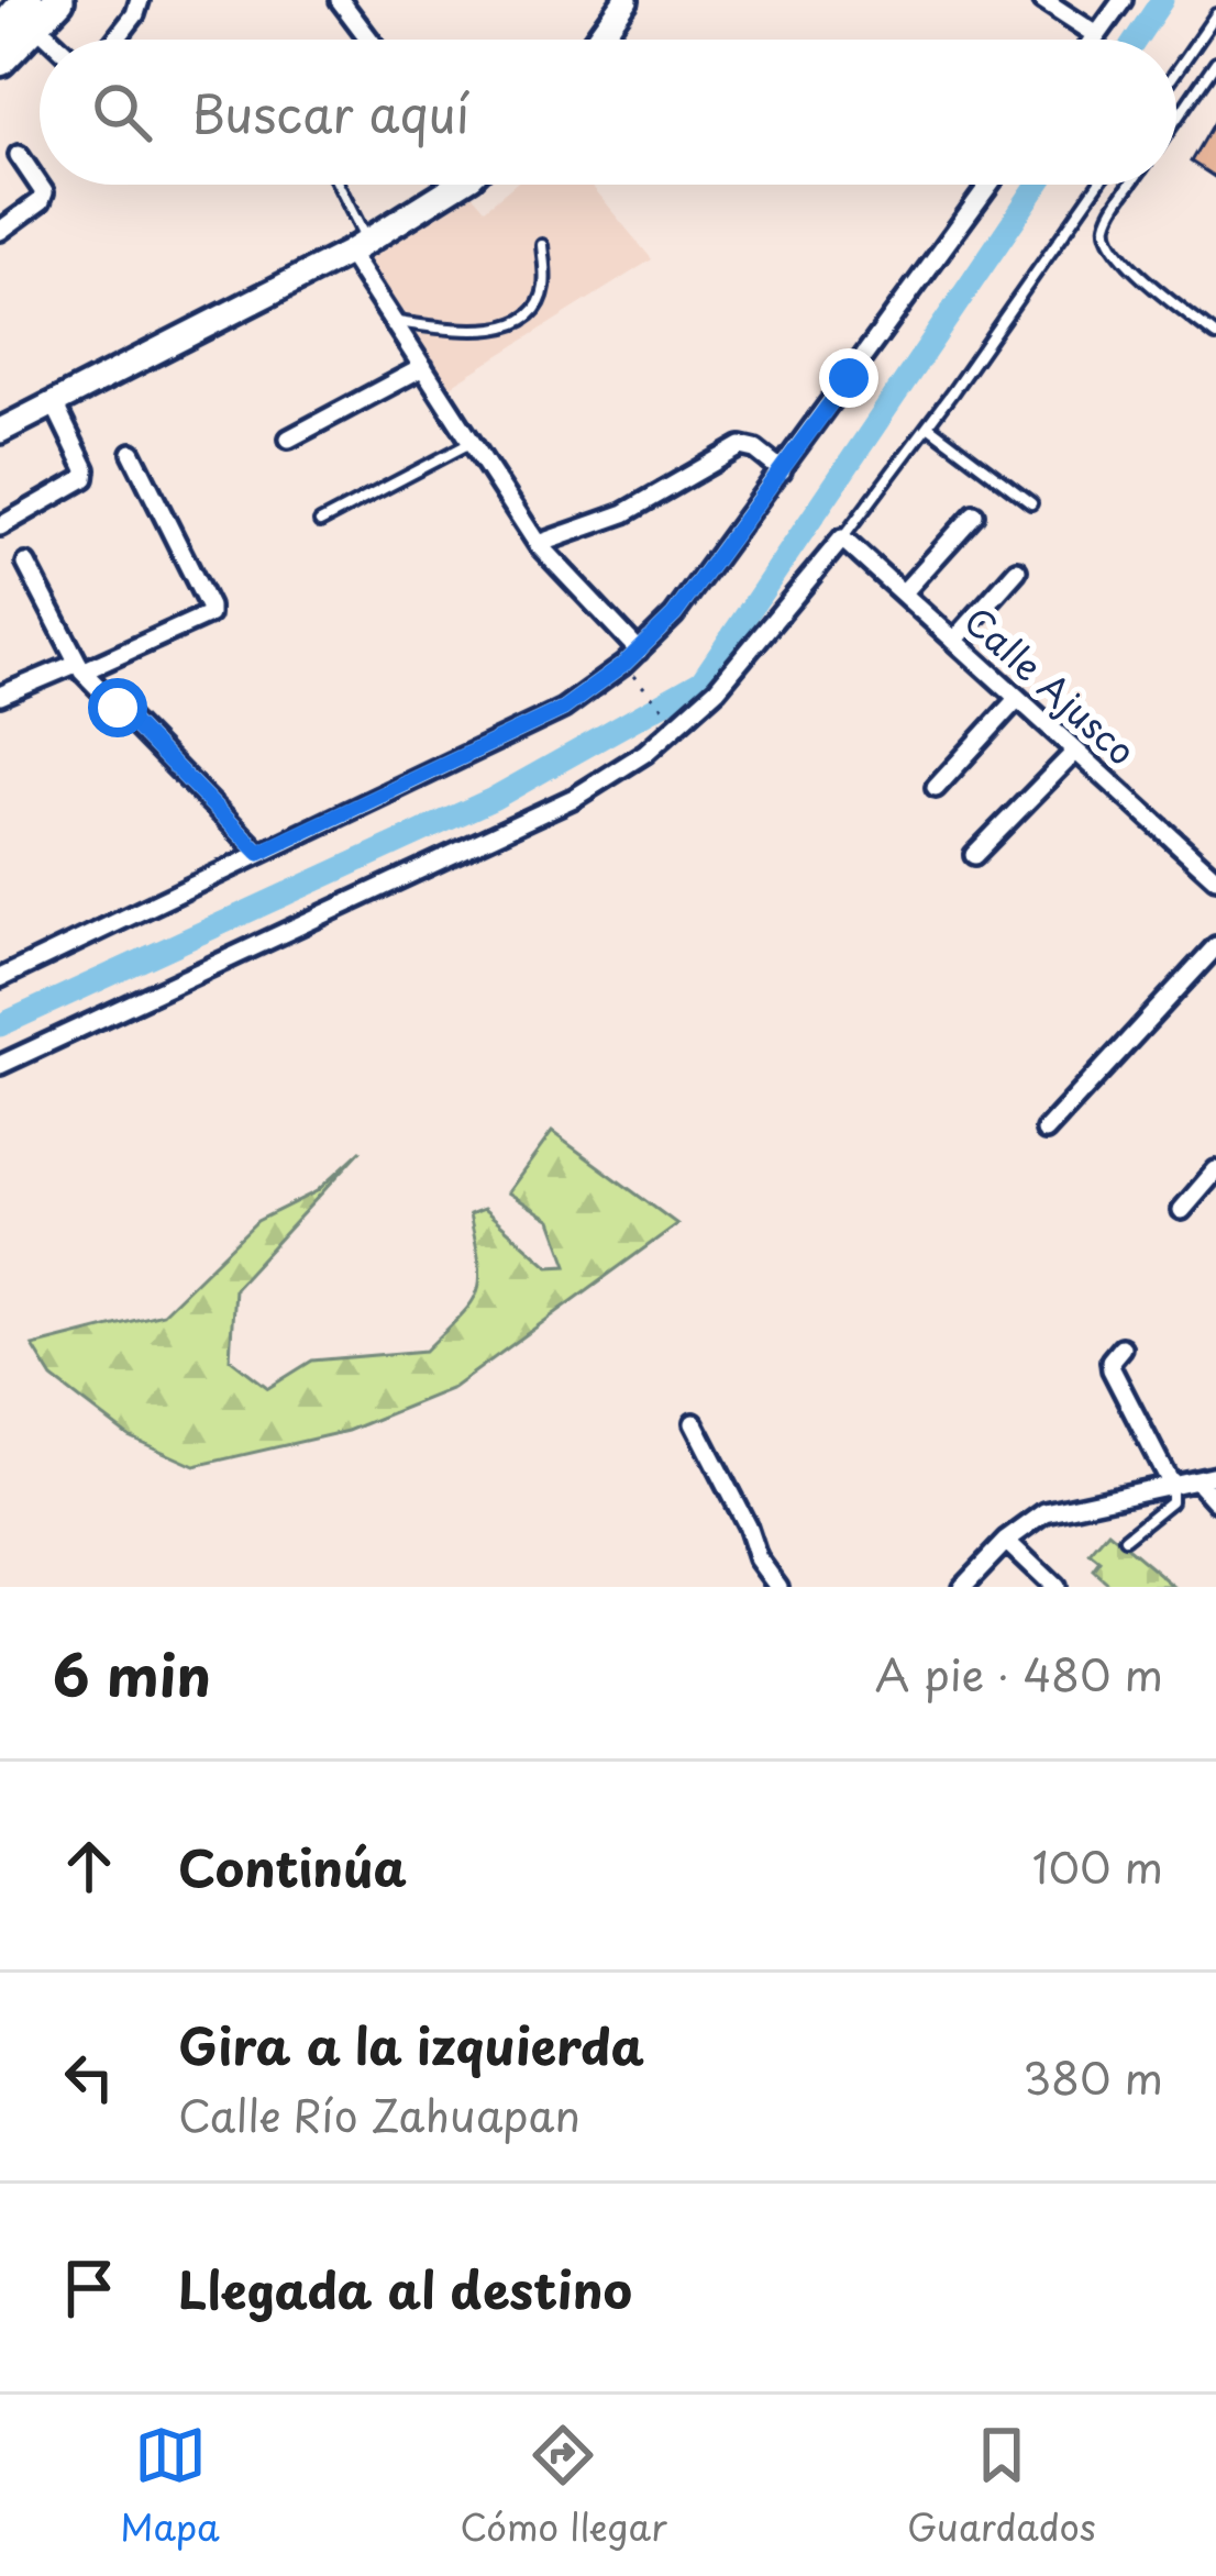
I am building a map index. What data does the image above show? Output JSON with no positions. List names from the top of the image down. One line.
{"streets":{"street":["Calle Ajusco"]},"page":{"search":"Buscar aquí","heading":["6 min","A pie · 480 m"],"list":[["Continúa","100 m"],["Gira a la izquierda","Calle Río Zahuapan","380 m"],"Llegada al destino"],"nav":["Mapa","Cómo llegar","Guardados"]}}
